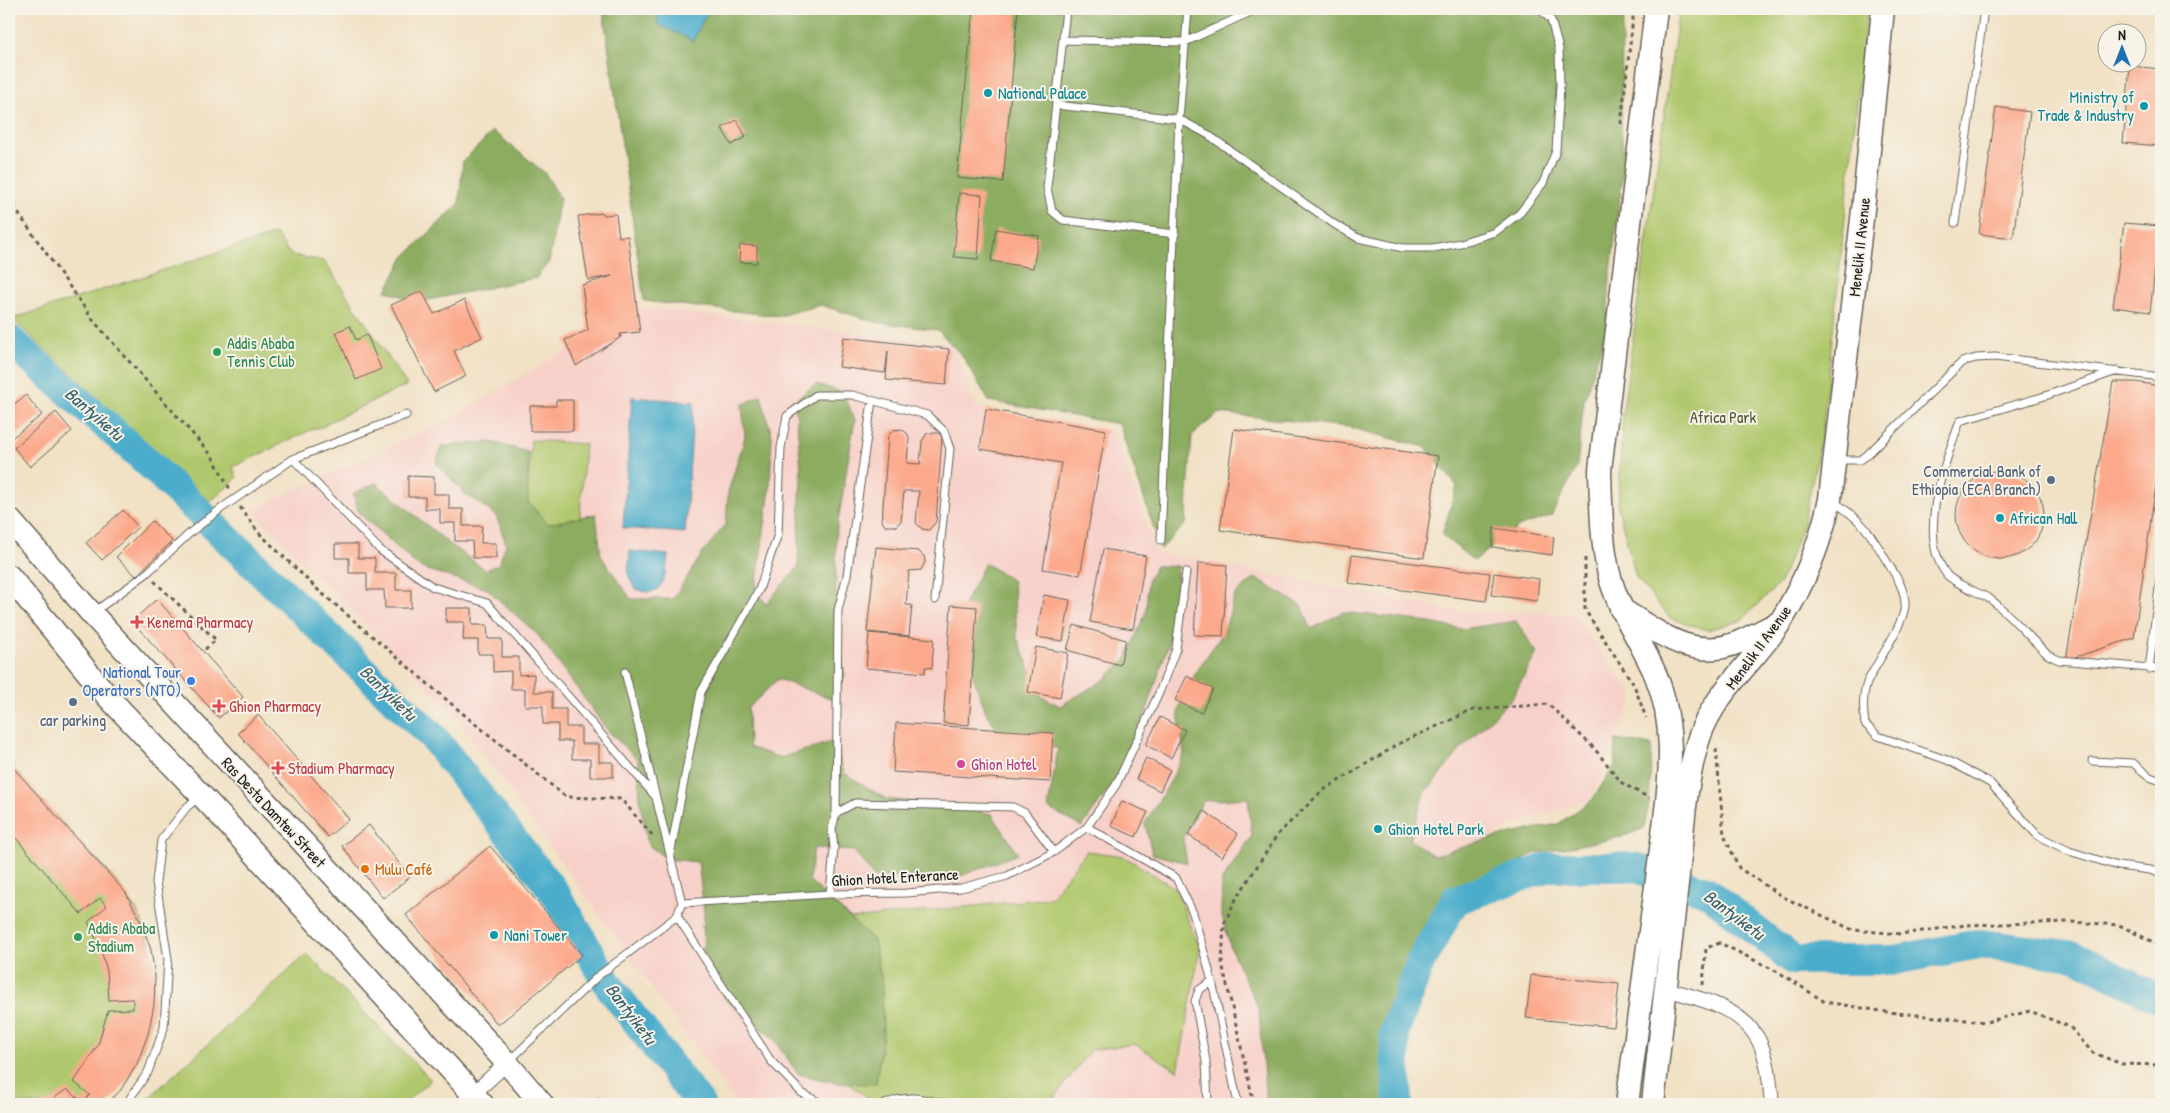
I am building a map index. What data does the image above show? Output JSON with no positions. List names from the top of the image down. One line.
{"streets":{"main road":["Menelik II Avenue","Ras Desta Damtew Street"],"lane":["Ghion Hotel Enterance"]},"water":["Bantyiketu"],"parks":["Africa Park"],"places":{"other":["National Palace","Ministry of Trade & Industry","Addis Ababa Tennis Club","Commercial Bank of Ethiopia (ECA Branch)","African Hall","National Tour Operators (NTO)","car parking","Ghion Hotel","Ghion Hotel Park","Mulu Café","Nani Tower","Addis Ababa Stadium"],"health":["Kenema Pharmacy","Ghion Pharmacy","Stadium Pharmacy"]},"north":"top"}
